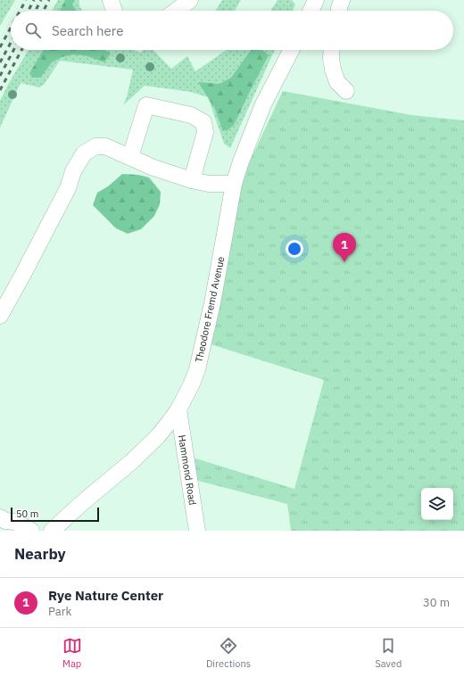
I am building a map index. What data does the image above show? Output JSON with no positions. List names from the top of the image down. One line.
{"streets":{"street":["Theodore Fremd Avenue","Hammond Road"]},"crossings":[["Theodore Fremd Avenue","Hammond Road"]],"scale_bar":"50 m","page":{"search":"Search here","pins":"1","scale":"50 m","heading":"Nearby","list":[{"mark":"1","name":"Rye Nature Center","note":"Park","value":"30 m"}],"nav":["Map","Directions","Saved"]}}
